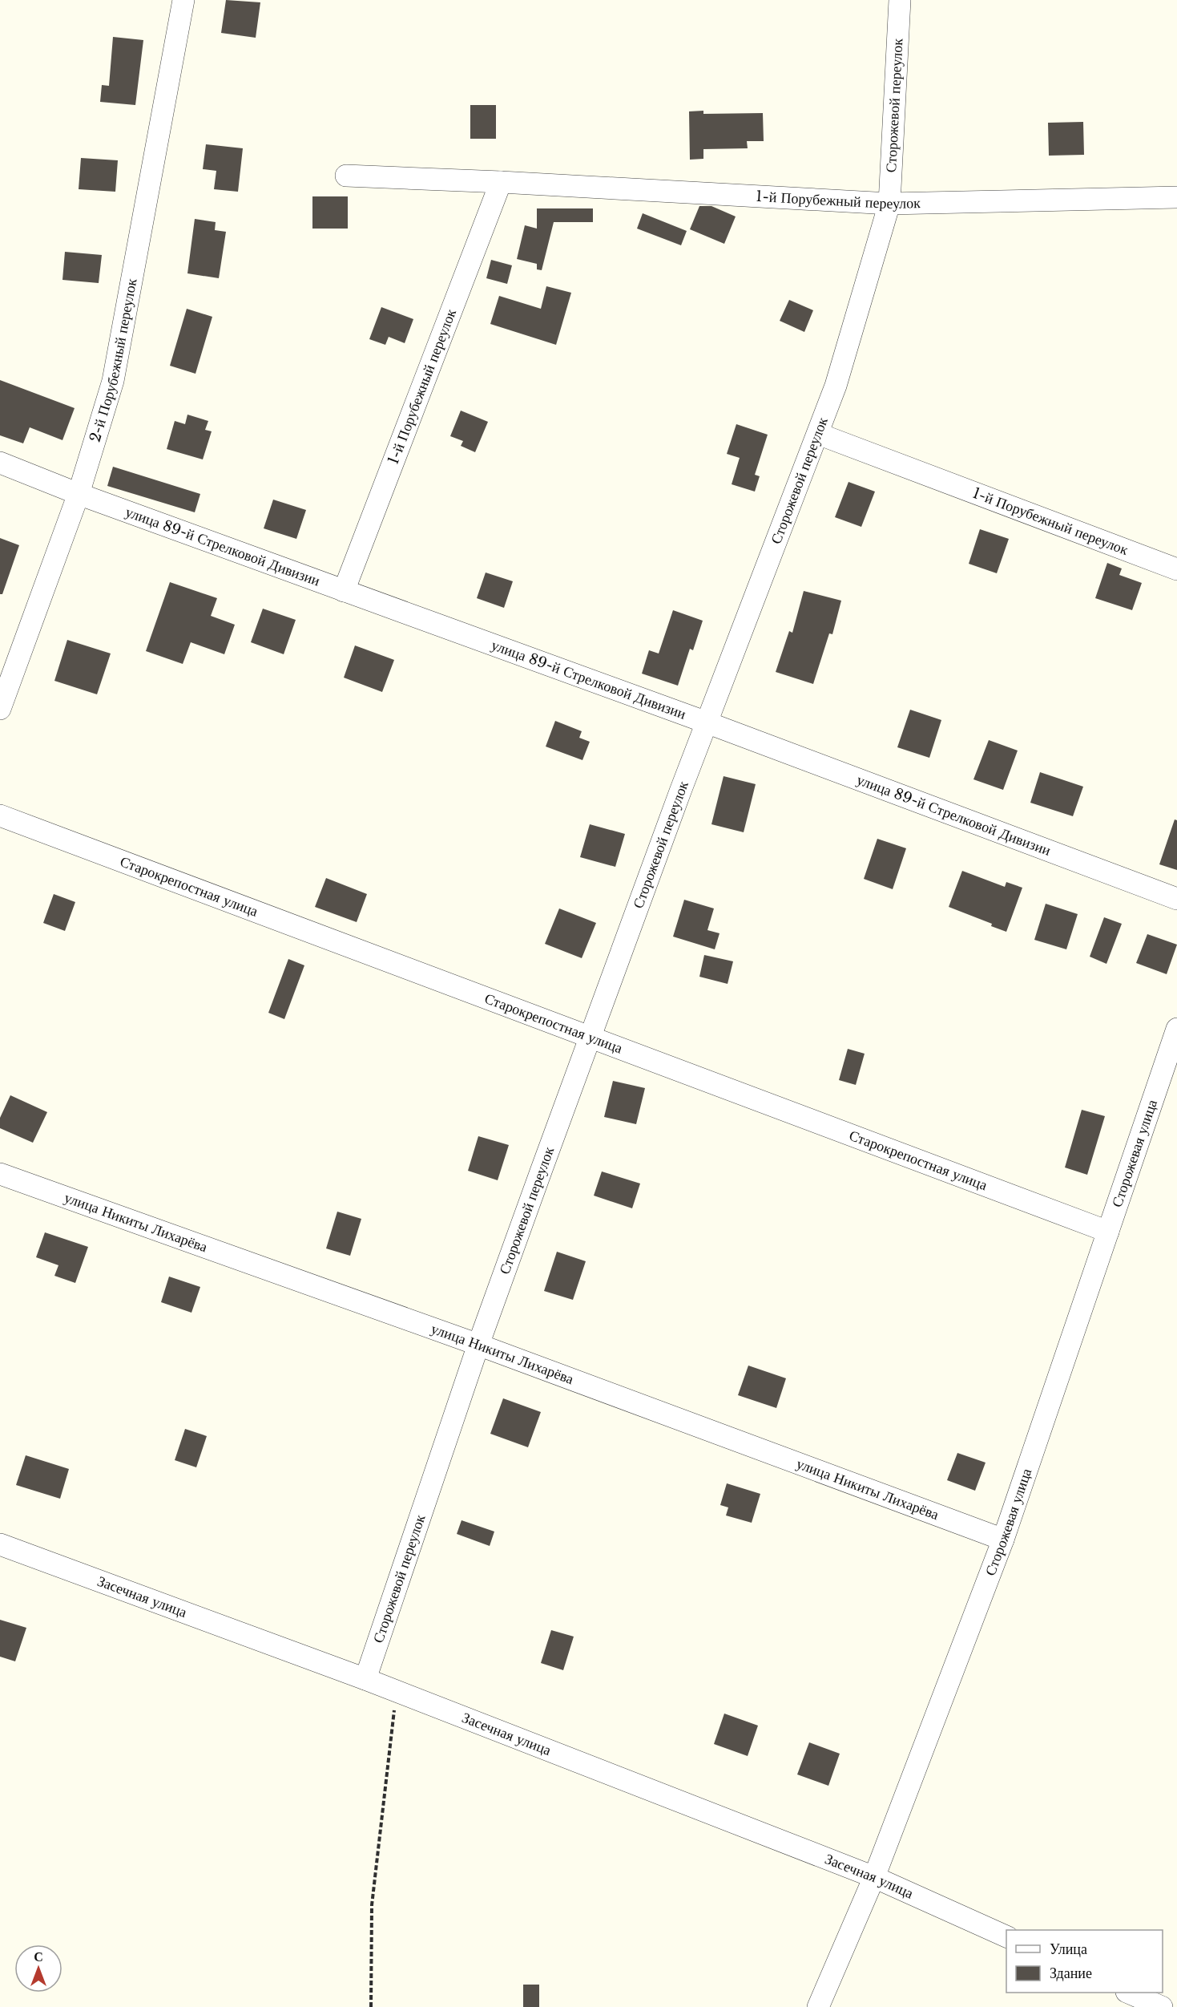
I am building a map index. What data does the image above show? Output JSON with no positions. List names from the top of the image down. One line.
{"streets":{"street":["Сторожевой переулок","1-й Порубежный переулок","2-й Порубежный переулок","улица 89-й Стрелковой Дивизии","Старокрепостная улица","Сторожевая улица","улица Никиты Лихарёва","Засечная улица"]},"crossings":[["Сторожевой переулок","1-й Порубежный переулок"],["Сторожевой переулок","улица 89-й Стрелковой Дивизии"],["Сторожевой переулок","Старокрепостная улица"],["Сторожевой переулок","улица Никиты Лихарёва"],["Сторожевой переулок","Засечная улица"],["1-й Порубежный переулок","улица 89-й Стрелковой Дивизии"],["2-й Порубежный переулок","улица 89-й Стрелковой Дивизии"],["Старокрепостная улица","Сторожевая улица"],["Сторожевая улица","улица Никиты Лихарёва"],["Сторожевая улица","Засечная улица"]],"legend":["Улица","Здание"],"north":"top"}
